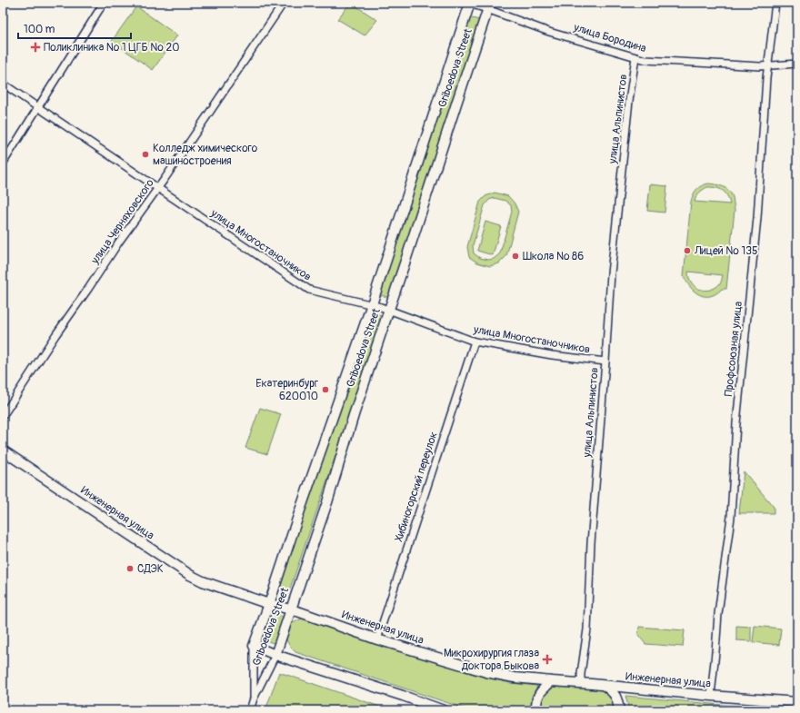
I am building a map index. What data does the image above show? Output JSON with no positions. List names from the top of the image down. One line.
{"streets":{"main road":["Griboedova Street","Инженерная улица"],"street":["улица Бородина","улица Альпинистов","улица Черняховского","улица Многостаночников","Профсоюзная улица","Хибиногорский переулок"]},"crossings":[["улица Бородина","Griboedova Street"],["улица Бородина","улица Альпинистов"],["улица Бородина","Профсоюзная улица"],["Griboedova Street","улица Многостаночников"],["Griboedova Street","Инженерная улица"],["улица Альпинистов","улица Многостаночников"],["улица Альпинистов","Инженерная улица"],["улица Черняховского","улица Многостаночников"],["улица Многостаночников","Хибиногорский переулок"],["Профсоюзная улица","Инженерная улица"],["Хибиногорский переулок","Инженерная улица"]],"places":{"health":["Поликлиника № 1 ЦГБ № 20","Микрохирургия глаза доктора Быкова"],"other":["Колледж химического машиностроения","Лицей № 135","Школа № 86","Екатеринбург 620010","СДЭК"]},"scale_bar":"100 m"}
